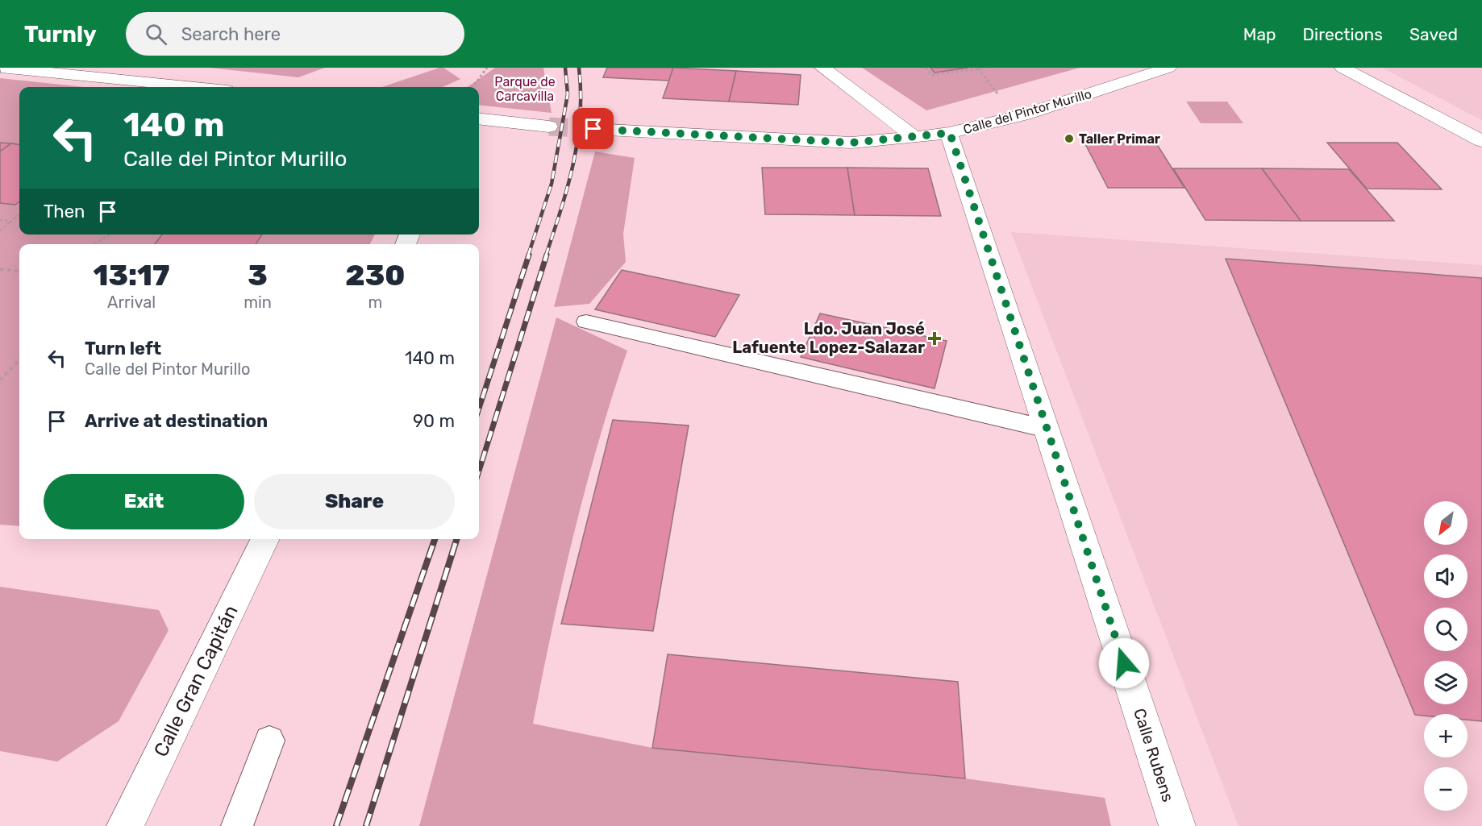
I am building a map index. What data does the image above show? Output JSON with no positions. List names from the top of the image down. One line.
{"streets":{"street":["Calle del Pintor Murillo","Calle Gran Capitán","Calle Rubens"]},"crossings":[["Calle del Pintor Murillo","Calle Rubens"]],"parks":["Parque de Carcavilla"],"places":{"other":["Taller Primar"],"health":["Ldo. Juan José Lafuente Lopez-Salazar"]},"north":"bottom left","page":{"header":"Turnly","search":"Search here","nav":["Map","Directions","Saved"],"turn":["140 m","Calle del Pintor Murillo"],"then":"Then","eta":["13:17","Arrival","3","min","230","m"],"list":[{"name":"Turn left","note":"Calle del Pintor Murillo","value":"140 m"},{"name":"Arrive at destination","value":"90 m"}],"buttons":["Exit","Share"],"map_buttons":["+","−"]}}
